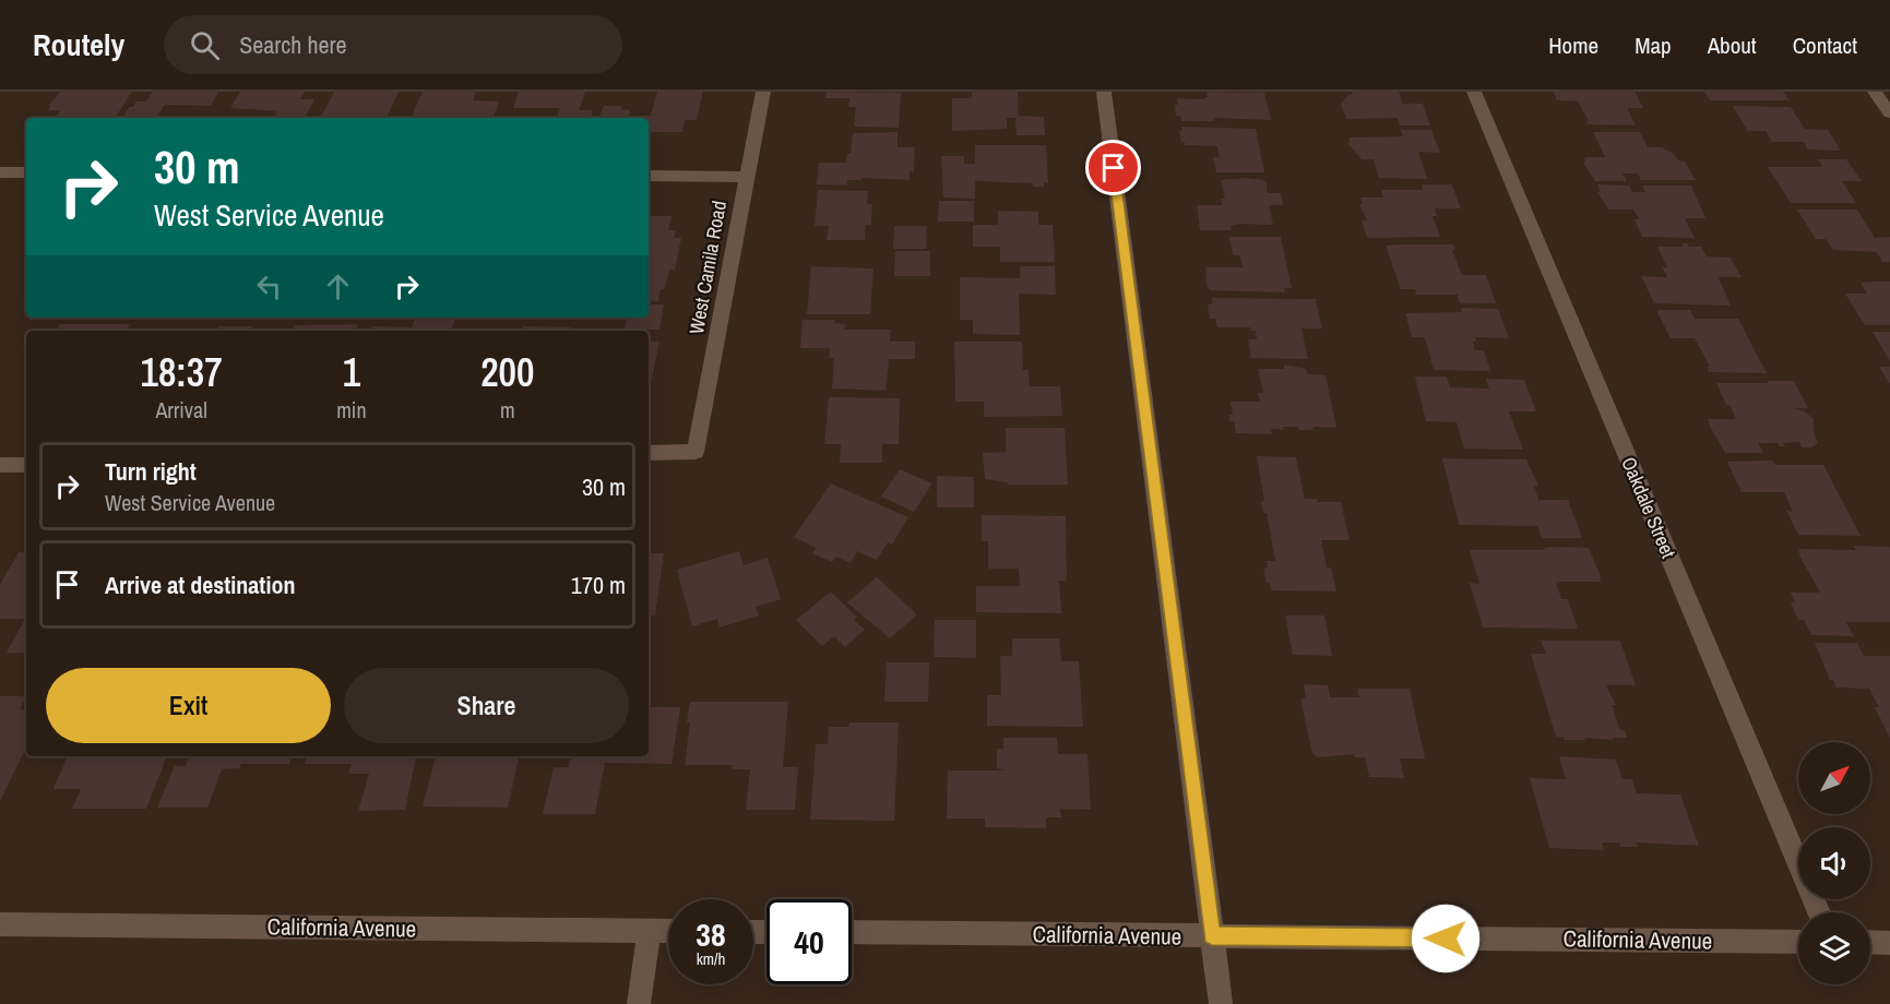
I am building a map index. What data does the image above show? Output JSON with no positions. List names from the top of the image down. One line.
{"streets":{"street":["West Camila Road","Oakdale Street","California Avenue"]},"north":"top right","page":{"header":"Routely","search":"Search here","nav":["Home","Map","About","Contact"],"turn":["30 m","West Service Avenue"],"eta":["18:37","Arrival","1","min","200","m"],"list":[{"name":"Turn right","note":"West Service Avenue","value":"30 m"},{"name":"Arrive at destination","value":"170 m"}],"buttons":["Exit","Share"],"speed":"38 km/h","limit":"40"}}
